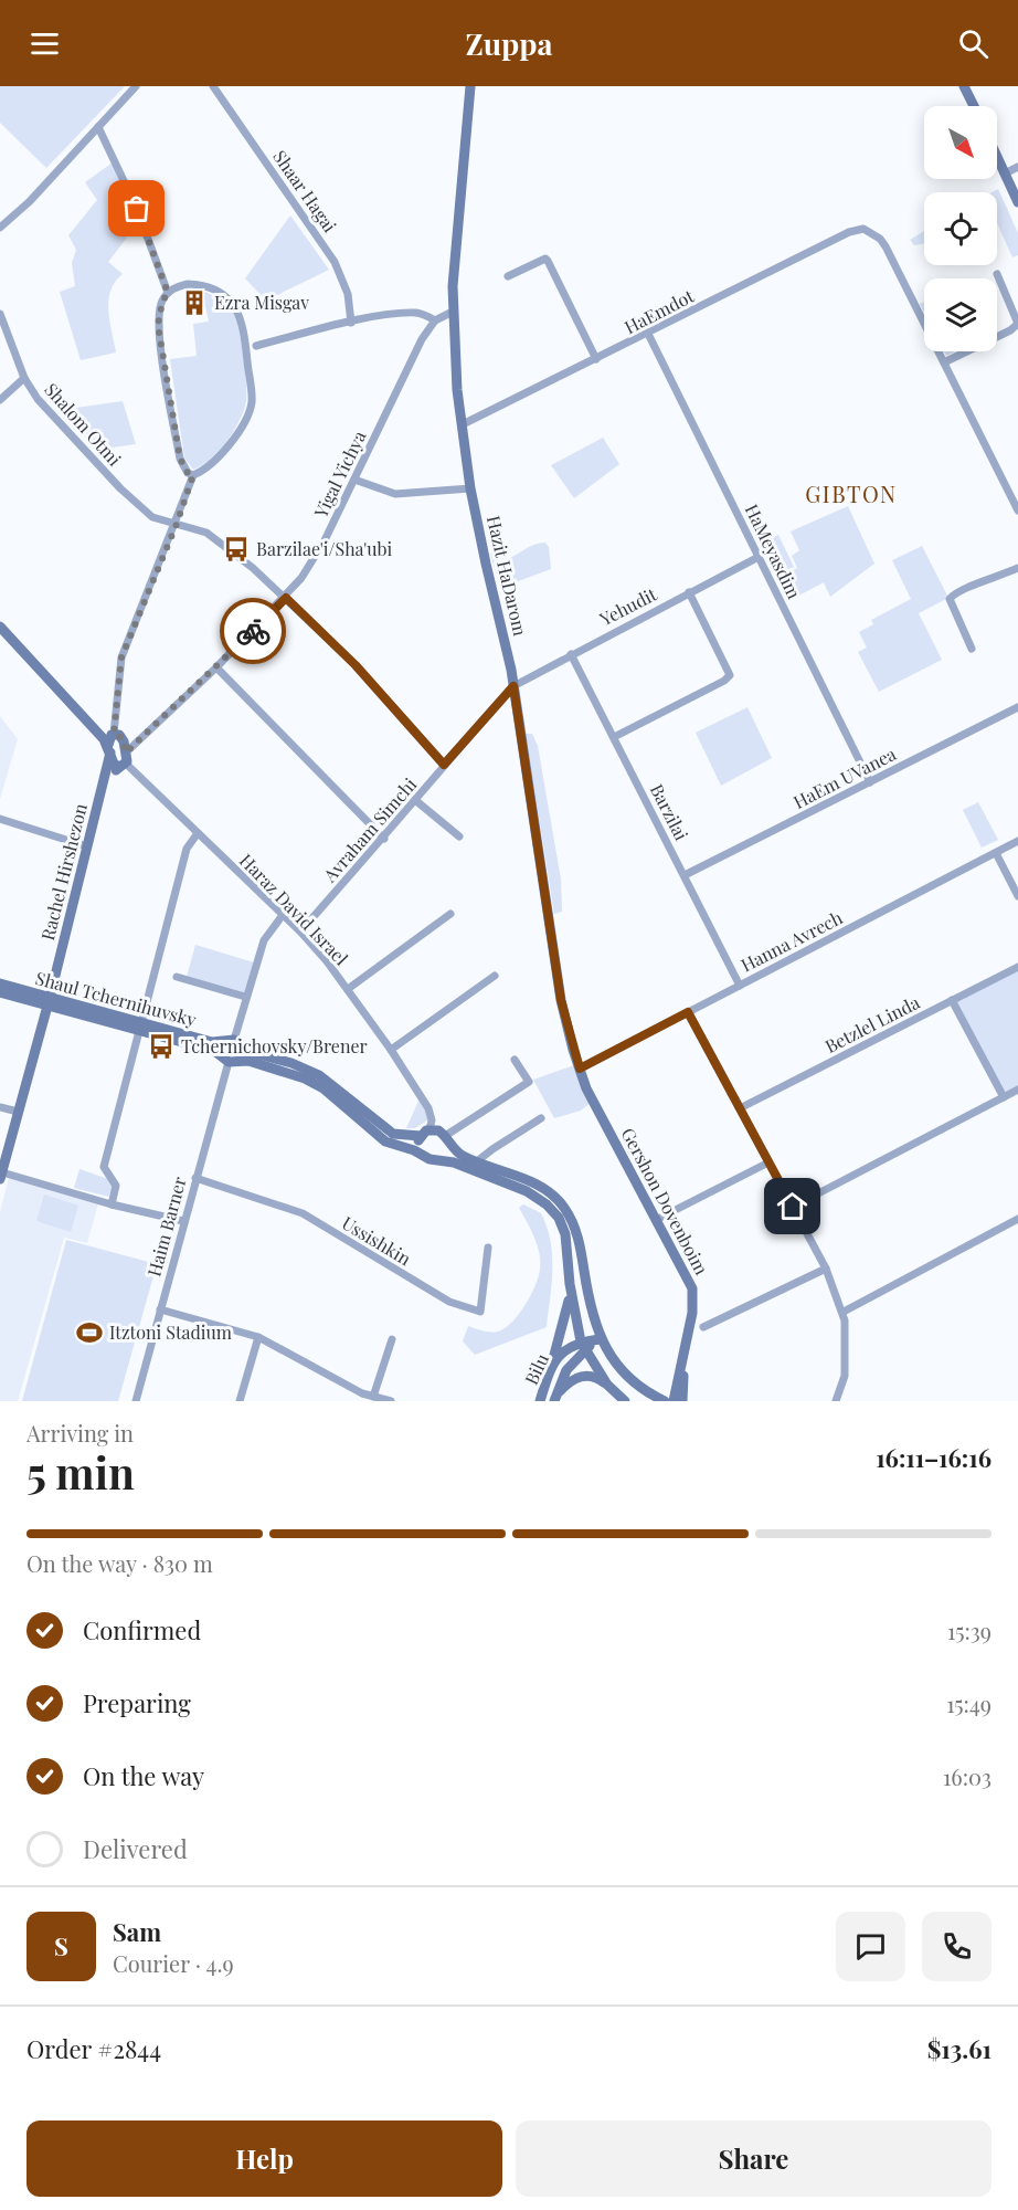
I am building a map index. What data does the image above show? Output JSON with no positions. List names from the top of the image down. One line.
{"streets":{"street":["Shaar Hagai","HaEmdot","Shalom Otmi","Yigal Yichya","HaMeyasdim","Hazit HaDarom","Yehudit","HaEm UVanea","Barzilai","Avraham Simchi","Rachel Hirshezon","Haraz David Israel","Hanna Avrech","Shaul Tchernihuvsky","Betzlel Linda","Gershon Dovenboim","Haim Barner","Ussishkin","Bilu"]},"crossings":[["HaEmdot","HaMeyasdim"],["HaEmdot","Hazit HaDarom"],["Shalom Otmi","Yigal Yichya"],["Shalom Otmi","Avraham Simchi"],["Yigal Yichya","Rachel Hirshezon"],["Yigal Yichya","Haraz David Israel"],["HaMeyasdim","Yehudit"],["HaMeyasdim","HaEm UVanea"],["Hazit HaDarom","Yehudit"],["Hazit HaDarom","Avraham Simchi"],["Hazit HaDarom","Hanna Avrech"],["Hazit HaDarom","Gershon Dovenboim"],["Yehudit","Barzilai"],["Yehudit","Avraham Simchi"],["HaEm UVanea","Barzilai"],["Barzilai","Hanna Avrech"],["Avraham Simchi","Haraz David Israel"],["Rachel Hirshezon","Haraz David Israel"],["Rachel Hirshezon","Shaul Tchernihuvsky"],["Haraz David Israel","Shaul Tchernihuvsky"],["Hanna Avrech","Gershon Dovenboim"],["Shaul Tchernihuvsky","Haim Barner"],["Haim Barner","Ussishkin"]],"districts":["GIBTON"],"places":{"building":["Ezra Misgav"],"bus stop":["Barzilae'i/Sha'ubi","Tchernichovsky/Brener"],"sports":["Itztoni Stadium"]},"north":"bottom right","page":{"header":"Zuppa","heading":["5 min","Arriving in","16:11–16:16"],"panel":["Sam","Courier · 4.9","Order #2844","$13.61"],"bar":"On the way · 830 m","list":[["Confirmed","15:39"],["Preparing","15:49"],["On the way","16:03"],"Delivered"],"round":"S","buttons":["Help","Share"]}}
